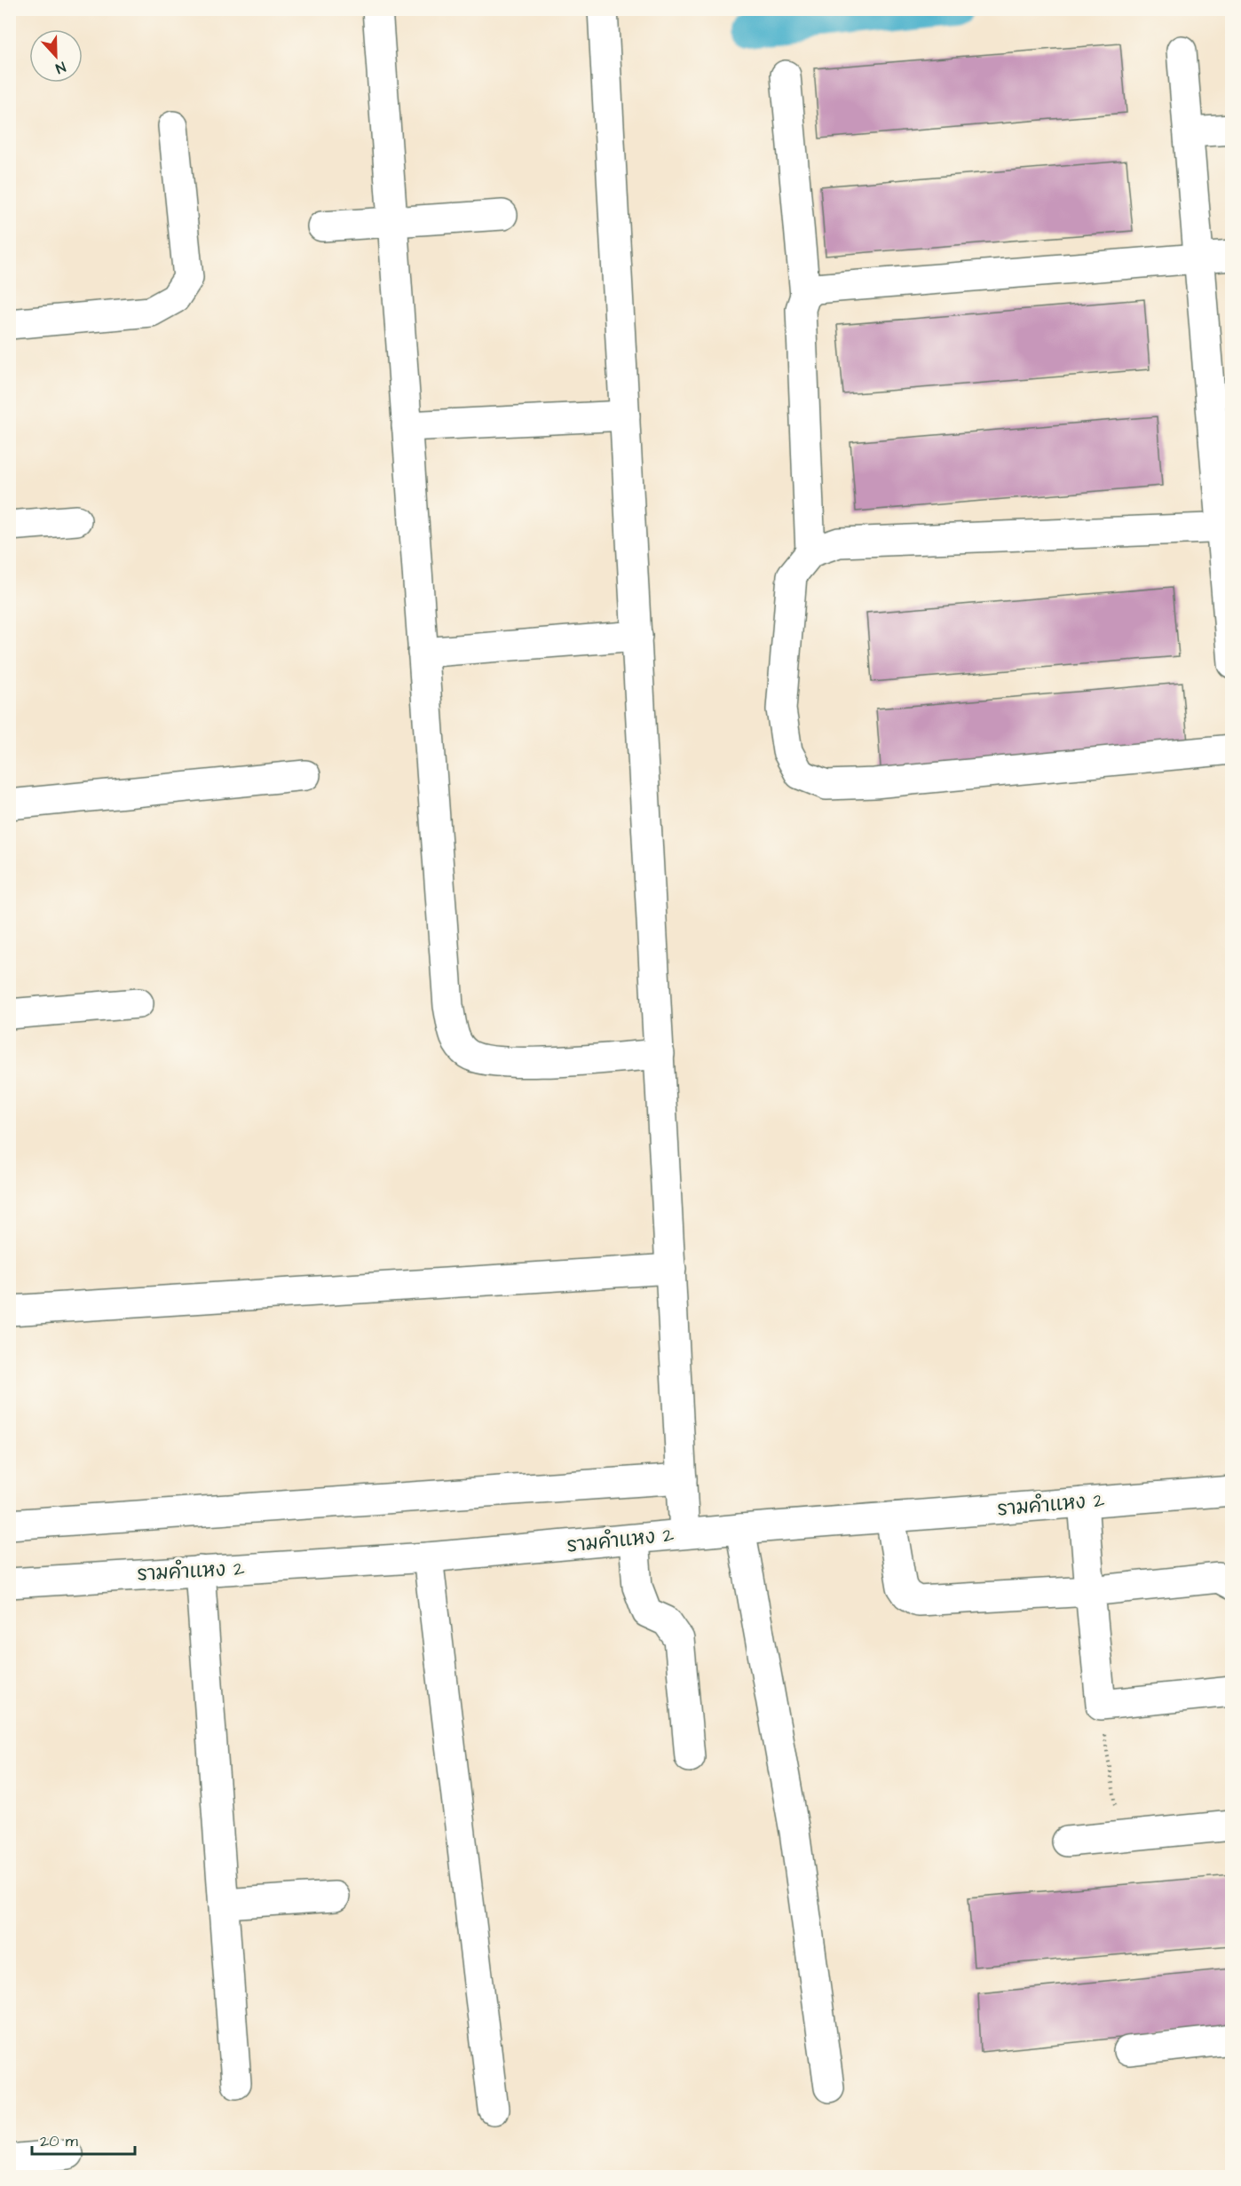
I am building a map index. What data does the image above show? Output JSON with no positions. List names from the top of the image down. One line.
{"streets":{"street":["รามคำแหง 2"]},"scale_bar":"20 m","north":"bottom"}
